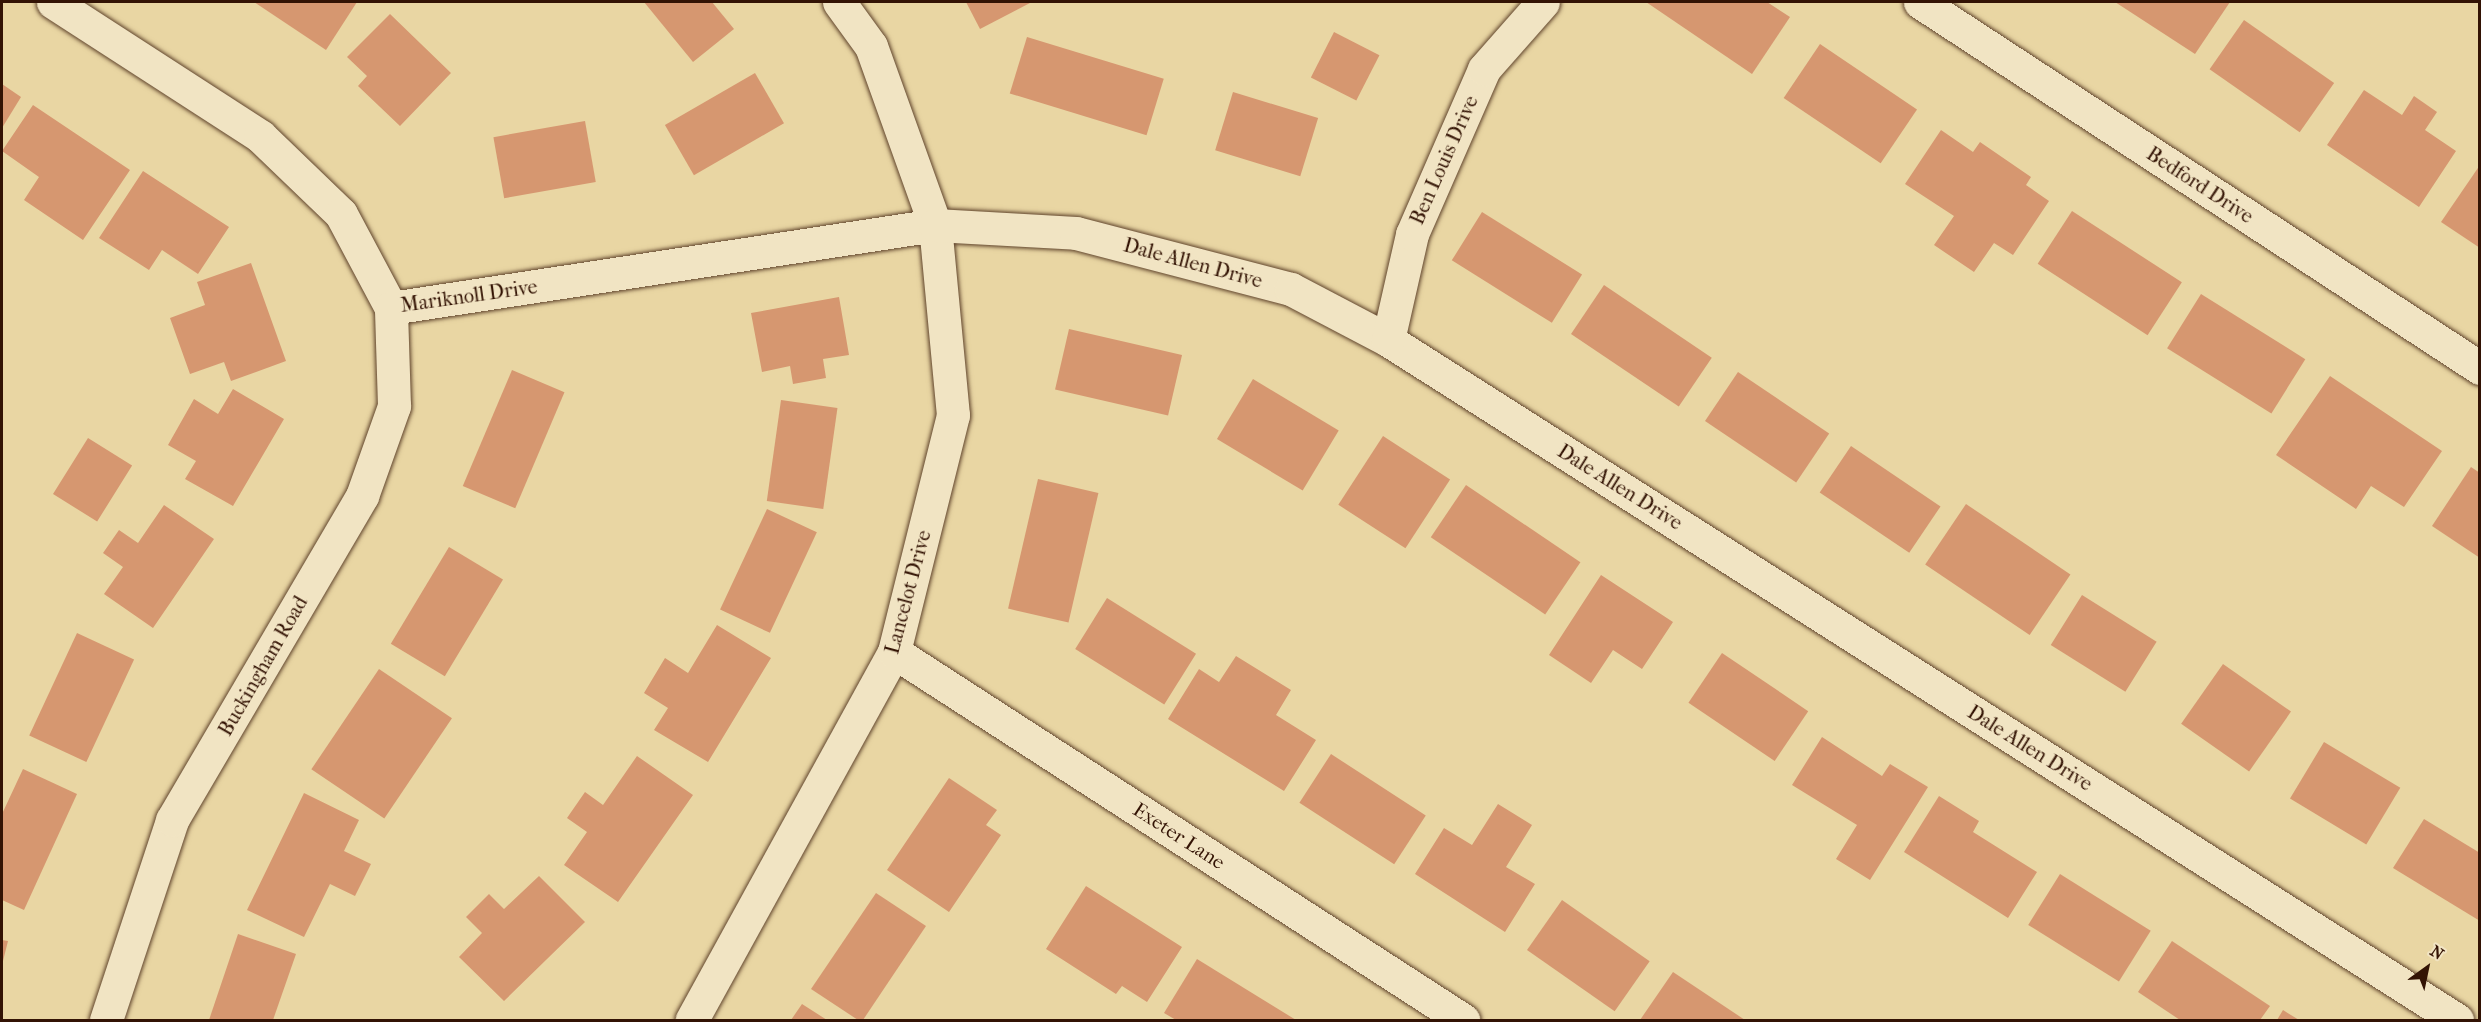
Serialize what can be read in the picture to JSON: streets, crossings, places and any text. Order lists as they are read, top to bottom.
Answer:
{
  "streets": {
    "street": [
      "Ben Louis Drive",
      "Bedford Drive",
      "Dale Allen Drive",
      "Mariknoll Drive",
      "Lancelot Drive",
      "Buckingham Road",
      "Exeter Lane"
    ]
  },
  "crossings": [
    ["Ben Louis Drive", "Dale Allen Drive"],
    ["Dale Allen Drive", "Mariknoll Drive"],
    ["Dale Allen Drive", "Lancelot Drive"],
    ["Mariknoll Drive", "Lancelot Drive"],
    ["Mariknoll Drive", "Buckingham Road"],
    ["Lancelot Drive", "Exeter Lane"]
  ],
  "north": "top right"
}
